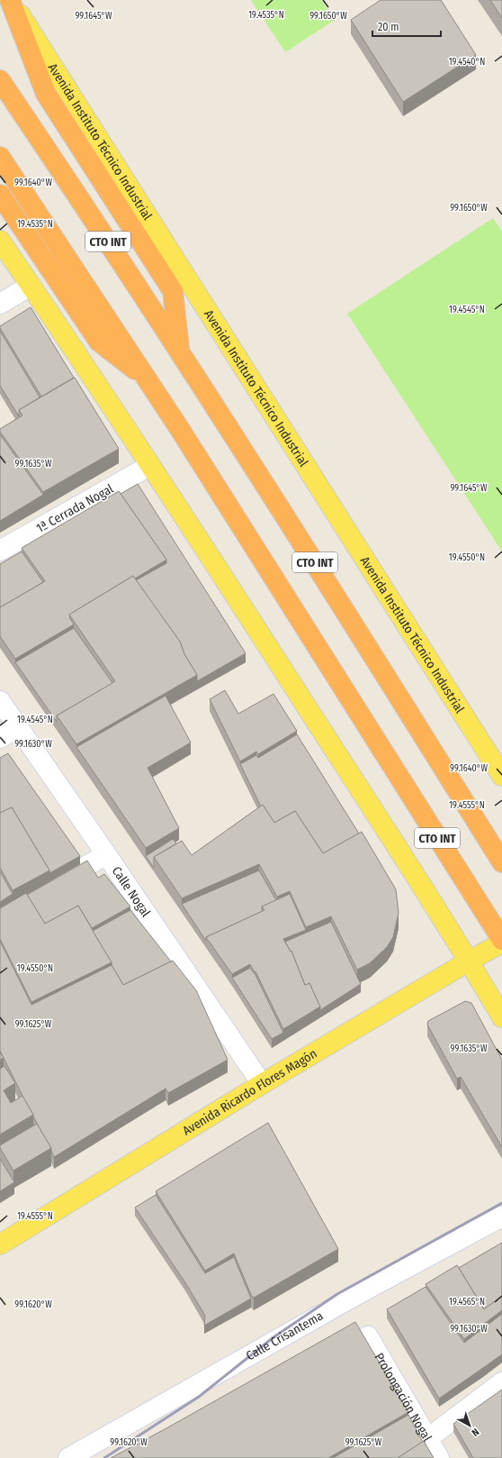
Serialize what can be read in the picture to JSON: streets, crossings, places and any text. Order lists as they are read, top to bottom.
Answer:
{
  "streets": {
    "highway": ["CTO INT"],
    "main road": ["Avenida Instituto Técnico Industrial", "Avenida Ricardo Flores Magón"],
    "street": [
      "1ª Cerrada Nogal",
      "Calle Nogal",
      "Calle Crisantema",
      "Prolongación Nogal"
    ]
  },
  "crossings": [
    ["CTO INT", "1ª Cerrada Nogal"],
    ["CTO INT", "Avenida Ricardo Flores Magón"],
    ["Calle Nogal", "Avenida Ricardo Flores Magón"]
  ],
  "scale_bar": "20 m",
  "north": "bottom right",
  "coordinates": [
    "19.4535°N",
    "99.1645°W",
    "99.1650°W",
    "19.4540°N",
    "99.1640°W",
    "19.4545°N",
    "99.1635°W",
    "19.4550°N",
    "99.1630°W",
    "19.4555°N",
    "99.1625°W",
    "19.4565°N",
    "99.1620°W"
  ]
}
